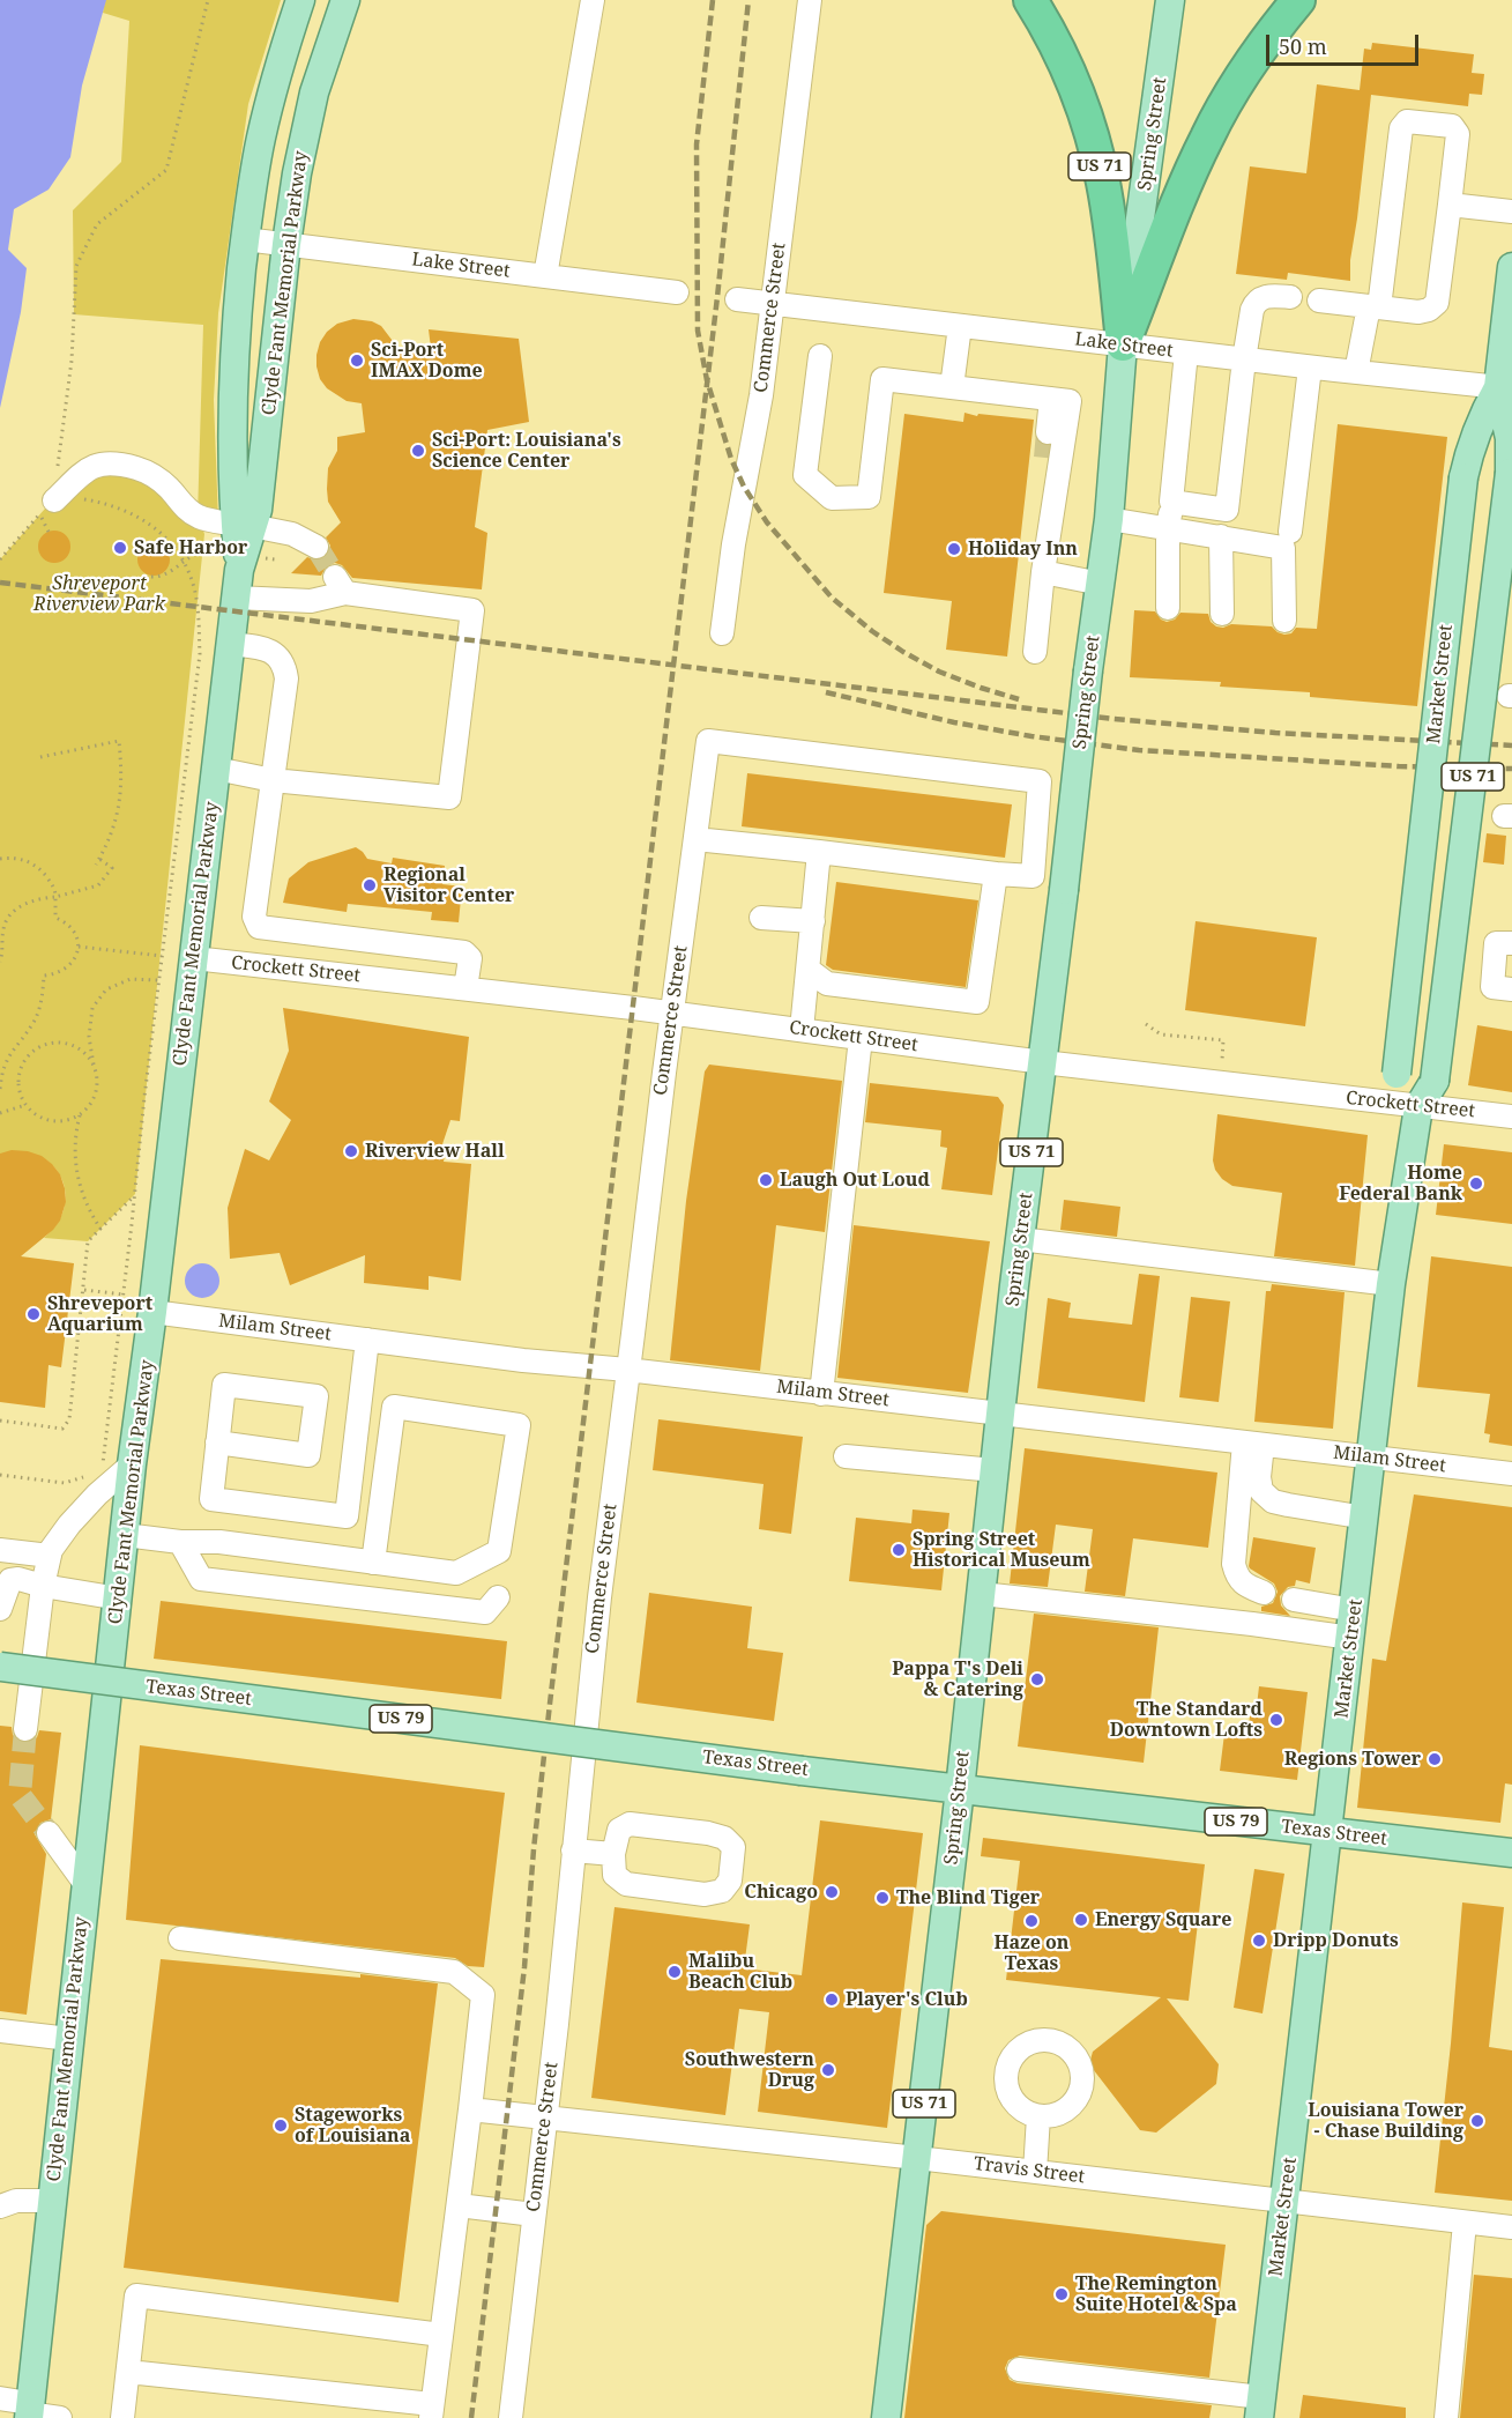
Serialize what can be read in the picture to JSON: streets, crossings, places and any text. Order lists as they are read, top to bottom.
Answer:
{
  "streets": {
    "highway": ["US 71"],
    "main road": [
      "Spring Street",
      "Clyde Fant Memorial Parkway",
      "Market Street",
      "Texas Street",
      "US 79"
    ],
    "street": [
      "Lake Street",
      "Commerce Street",
      "Crockett Street",
      "Milam Street",
      "Travis Street"
    ]
  },
  "crossings": [
    ["Spring Street", "US 71"],
    ["Spring Street", "Lake Street"],
    ["Spring Street", "Crockett Street"],
    ["Spring Street", "Milam Street"],
    ["Spring Street", "Texas Street"],
    ["Spring Street", "Travis Street"],
    ["US 71", "Lake Street"],
    ["Lake Street", "Clyde Fant Memorial Parkway"],
    ["Lake Street", "Commerce Street"],
    ["Lake Street", "Market Street"],
    ["Clyde Fant Memorial Parkway", "Crockett Street"],
    ["Clyde Fant Memorial Parkway", "Milam Street"],
    ["Commerce Street", "Crockett Street"],
    ["Commerce Street", "Milam Street"],
    ["Commerce Street", "Travis Street"],
    ["Market Street", "Crockett Street"],
    ["Market Street", "Milam Street"],
    ["Market Street", "Texas Street"],
    ["Market Street", "Travis Street"]
  ],
  "parks": ["Shreveport Riverview Park"],
  "places": [
    "Sci-Port IMAX Dome",
    "Sci-Port: Louisiana's Science Center",
    "Safe Harbor",
    "Holiday Inn",
    "Regional Visitor Center",
    "Riverview Hall",
    "Laugh Out Loud",
    "Home Federal Bank",
    "Shreveport Aquarium",
    "Spring Street Historical Museum",
    "Pappa T's Deli & Catering",
    "The Standard Downtown Lofts",
    "Regions Tower",
    "Chicago",
    "The Blind Tiger",
    "Energy Square",
    "Haze on Texas",
    "Dripp Donuts",
    "Malibu Beach Club",
    "Player's Club",
    "Southwestern Drug",
    "Louisiana Tower - Chase Building",
    "Stageworks of Louisiana",
    "The Remington Suite Hotel & Spa"
  ],
  "scale_bar": "50 m"
}
